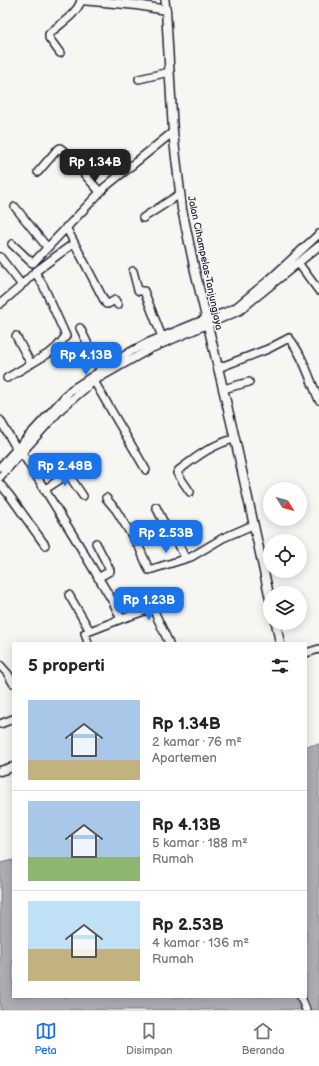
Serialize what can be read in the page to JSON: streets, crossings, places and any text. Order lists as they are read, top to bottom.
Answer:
{
  "streets": {
    "main road": ["Jalan Cihampelas-Tanjungjaya"]
  },
  "north": "bottom right",
  "page": {
    "price": [
      "Rp 1.34B",
      "Rp 4.13B",
      "Rp 2.48B",
      "Rp 2.53B",
      "Rp 1.23B"
    ],
    "heading": "5 properti",
    "list": [
      {
        "name": "Rp 1.34B",
        "note": "2 kamar · 76 m² · Apartemen"
      },
      {
        "name": "Rp 4.13B",
        "note": "5 kamar · 188 m² · Rumah"
      },
      {
        "name": "Rp 2.53B",
        "note": "4 kamar · 136 m² · Rumah"
      }
    ],
    "tabs": ["Peta", "Disimpan", "Beranda"]
  }
}
